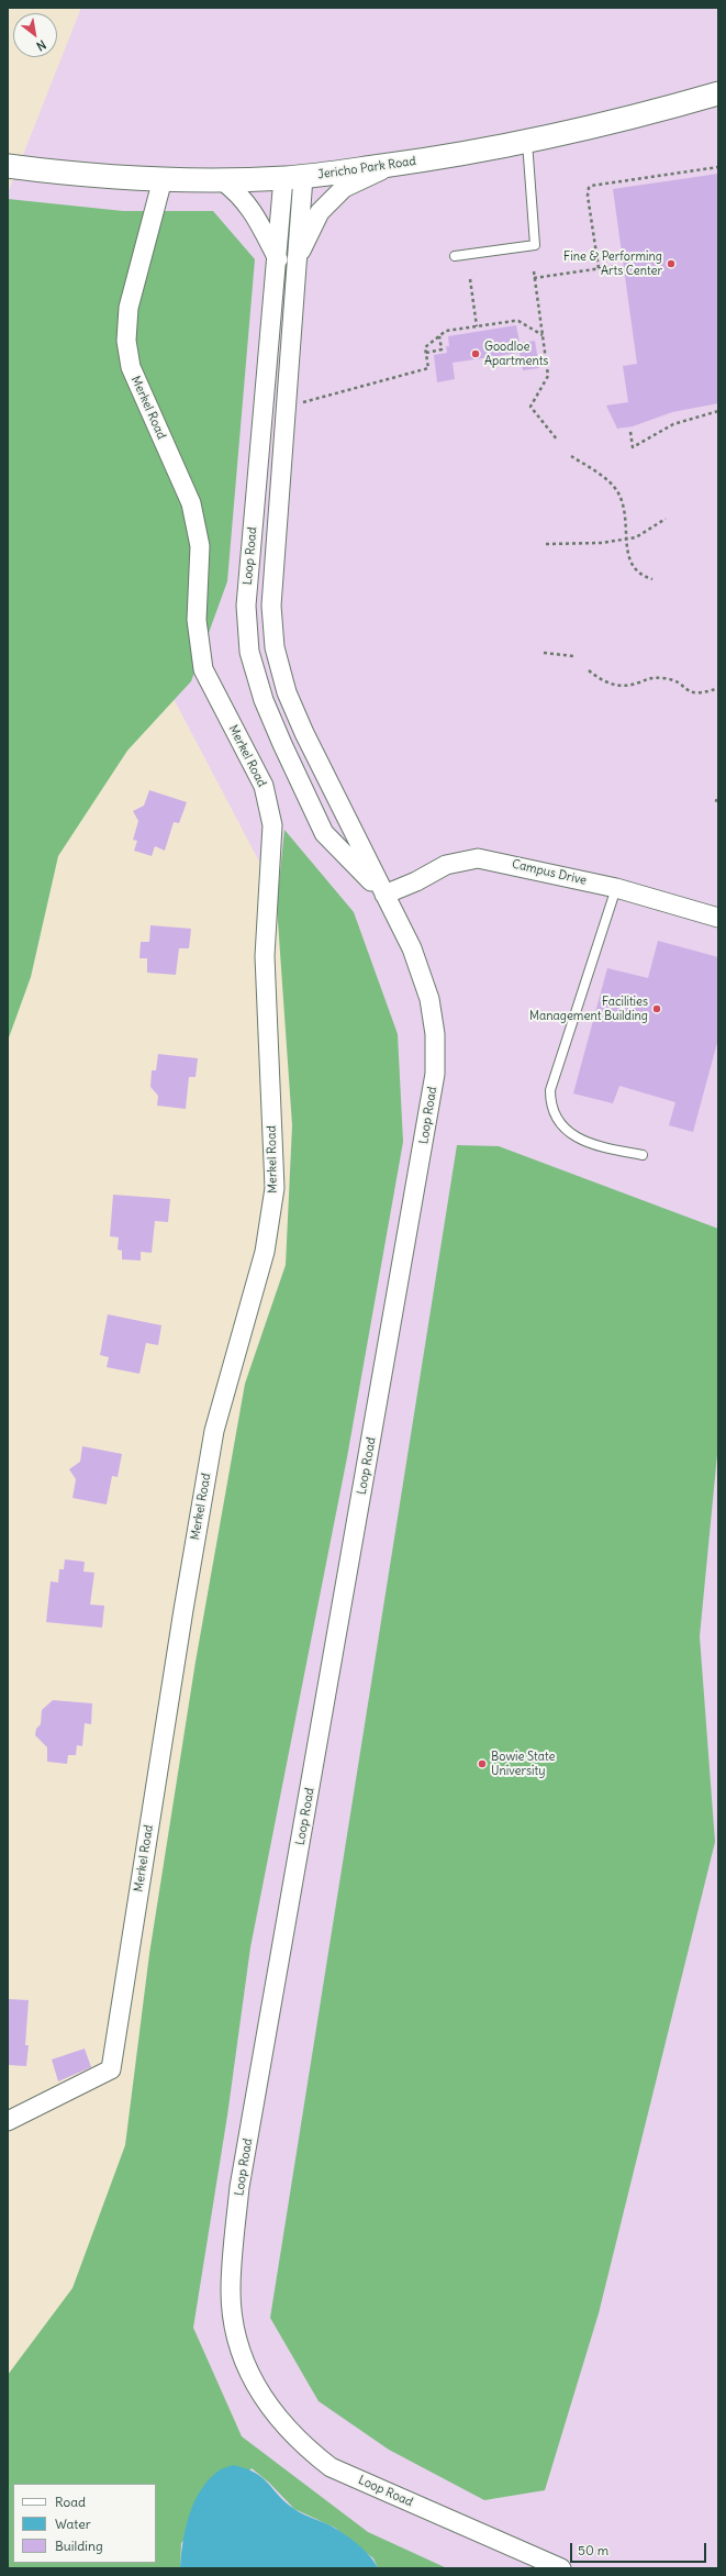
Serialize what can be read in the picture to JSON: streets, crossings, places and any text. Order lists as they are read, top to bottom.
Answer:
{
  "streets": {
    "street": [
      "Jericho Park Road",
      "Merkel Road",
      "Loop Road",
      "Campus Drive"
    ]
  },
  "crossings": [
    ["Jericho Park Road", "Merkel Road"],
    ["Jericho Park Road", "Loop Road"],
    ["Loop Road", "Campus Drive"]
  ],
  "places": [
    "Fine & Performing Arts Center",
    "Goodloe Apartments",
    "Facilities Management Building",
    "Bowie State University"
  ],
  "legend": ["Road", "Water", "Building"],
  "scale_bar": "50 m",
  "north": "bottom right"
}
